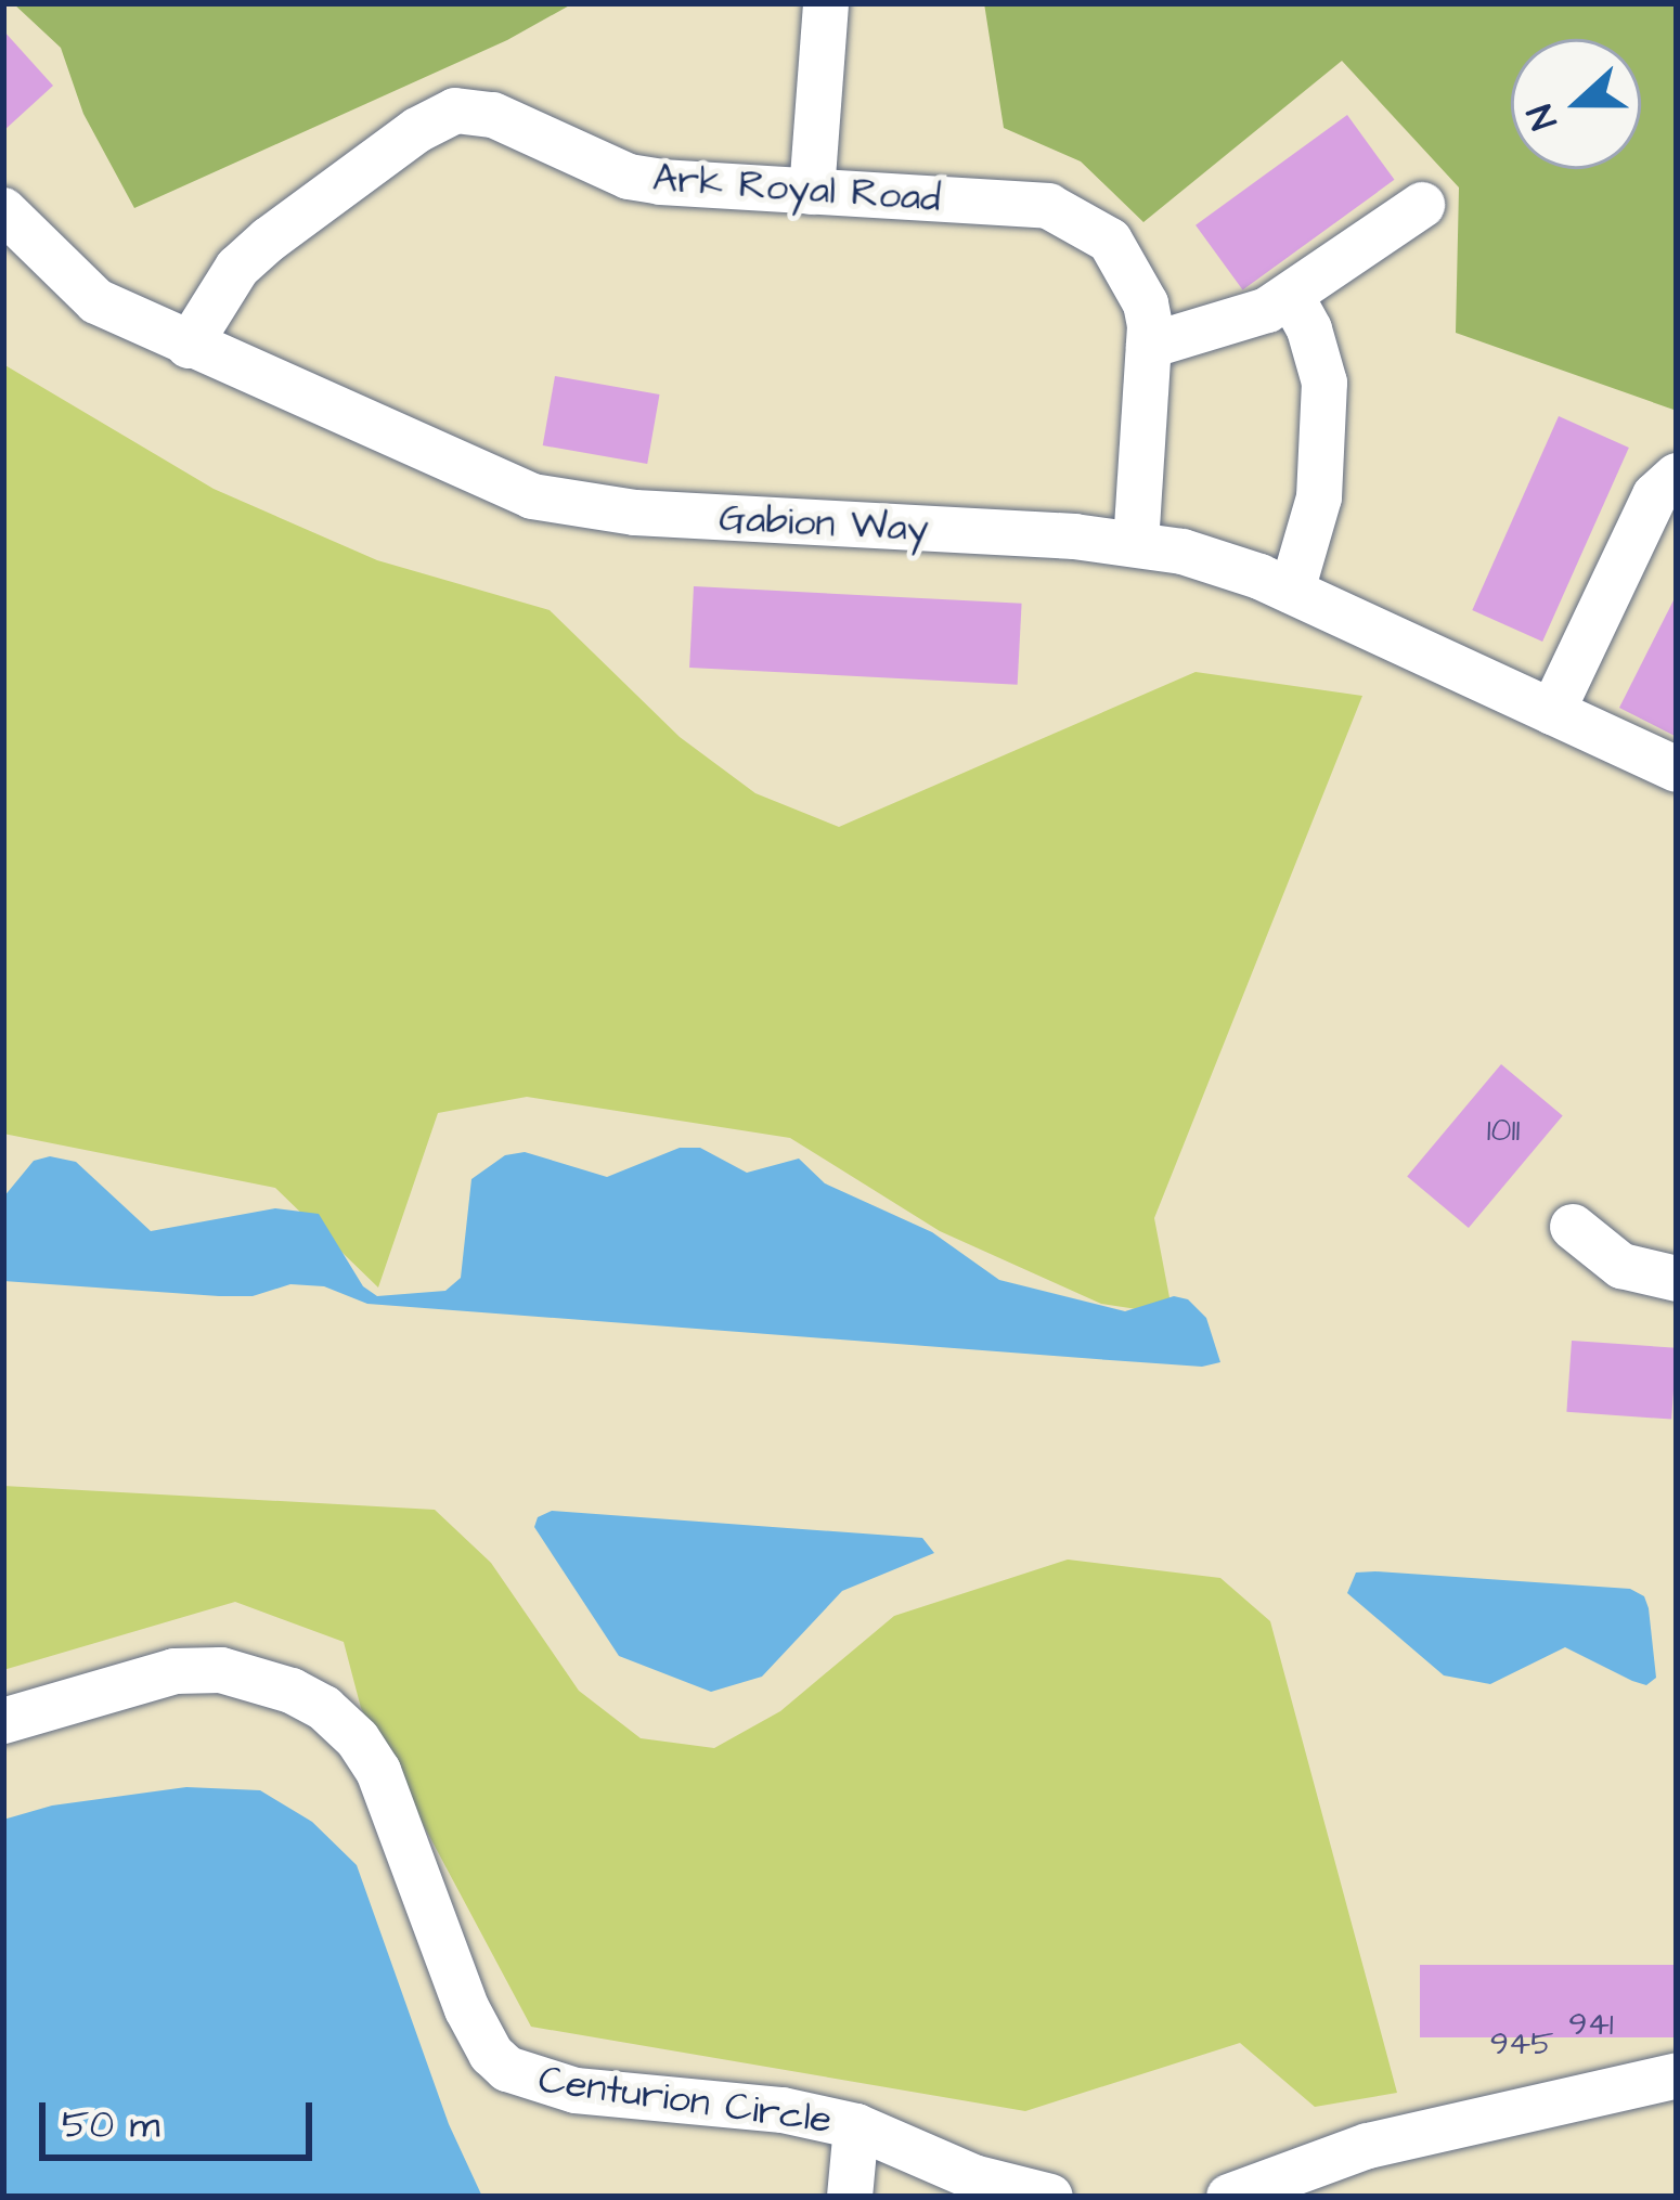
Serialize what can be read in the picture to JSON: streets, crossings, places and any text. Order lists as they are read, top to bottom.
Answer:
{
  "streets": {
    "street": ["Ark Royal Road", "Gabion Way", "Centurion Circle"]
  },
  "crossings": [
    ["Ark Royal Road", "Gabion Way"]
  ],
  "house_numbers": ["1011", "941", "945"],
  "scale_bar": "50 m",
  "north": "left"
}
